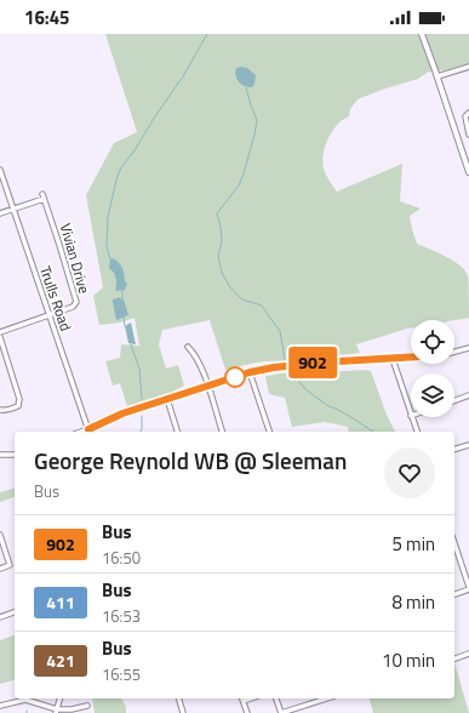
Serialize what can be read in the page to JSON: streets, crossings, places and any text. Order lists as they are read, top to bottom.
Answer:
{
  "streets": {
    "street": ["Vivian Drive", "Trulls Road"]
  },
  "crossings": [
    ["Vivian Drive", "Trulls Road"]
  ],
  "lines": ["bus line 902"],
  "page": {
    "status": "16:45",
    "on_map": "902",
    "heading": ["George Reynold WB @ Sleeman", "Bus"],
    "list": [
      {
        "mark": "902",
        "name": "Bus",
        "note": "16:50",
        "value": "5 min"
      },
      {
        "mark": "411",
        "name": "Bus",
        "note": "16:53",
        "value": "8 min"
      },
      {
        "mark": "421",
        "name": "Bus",
        "note": "16:55",
        "value": "10 min"
      }
    ]
  }
}
